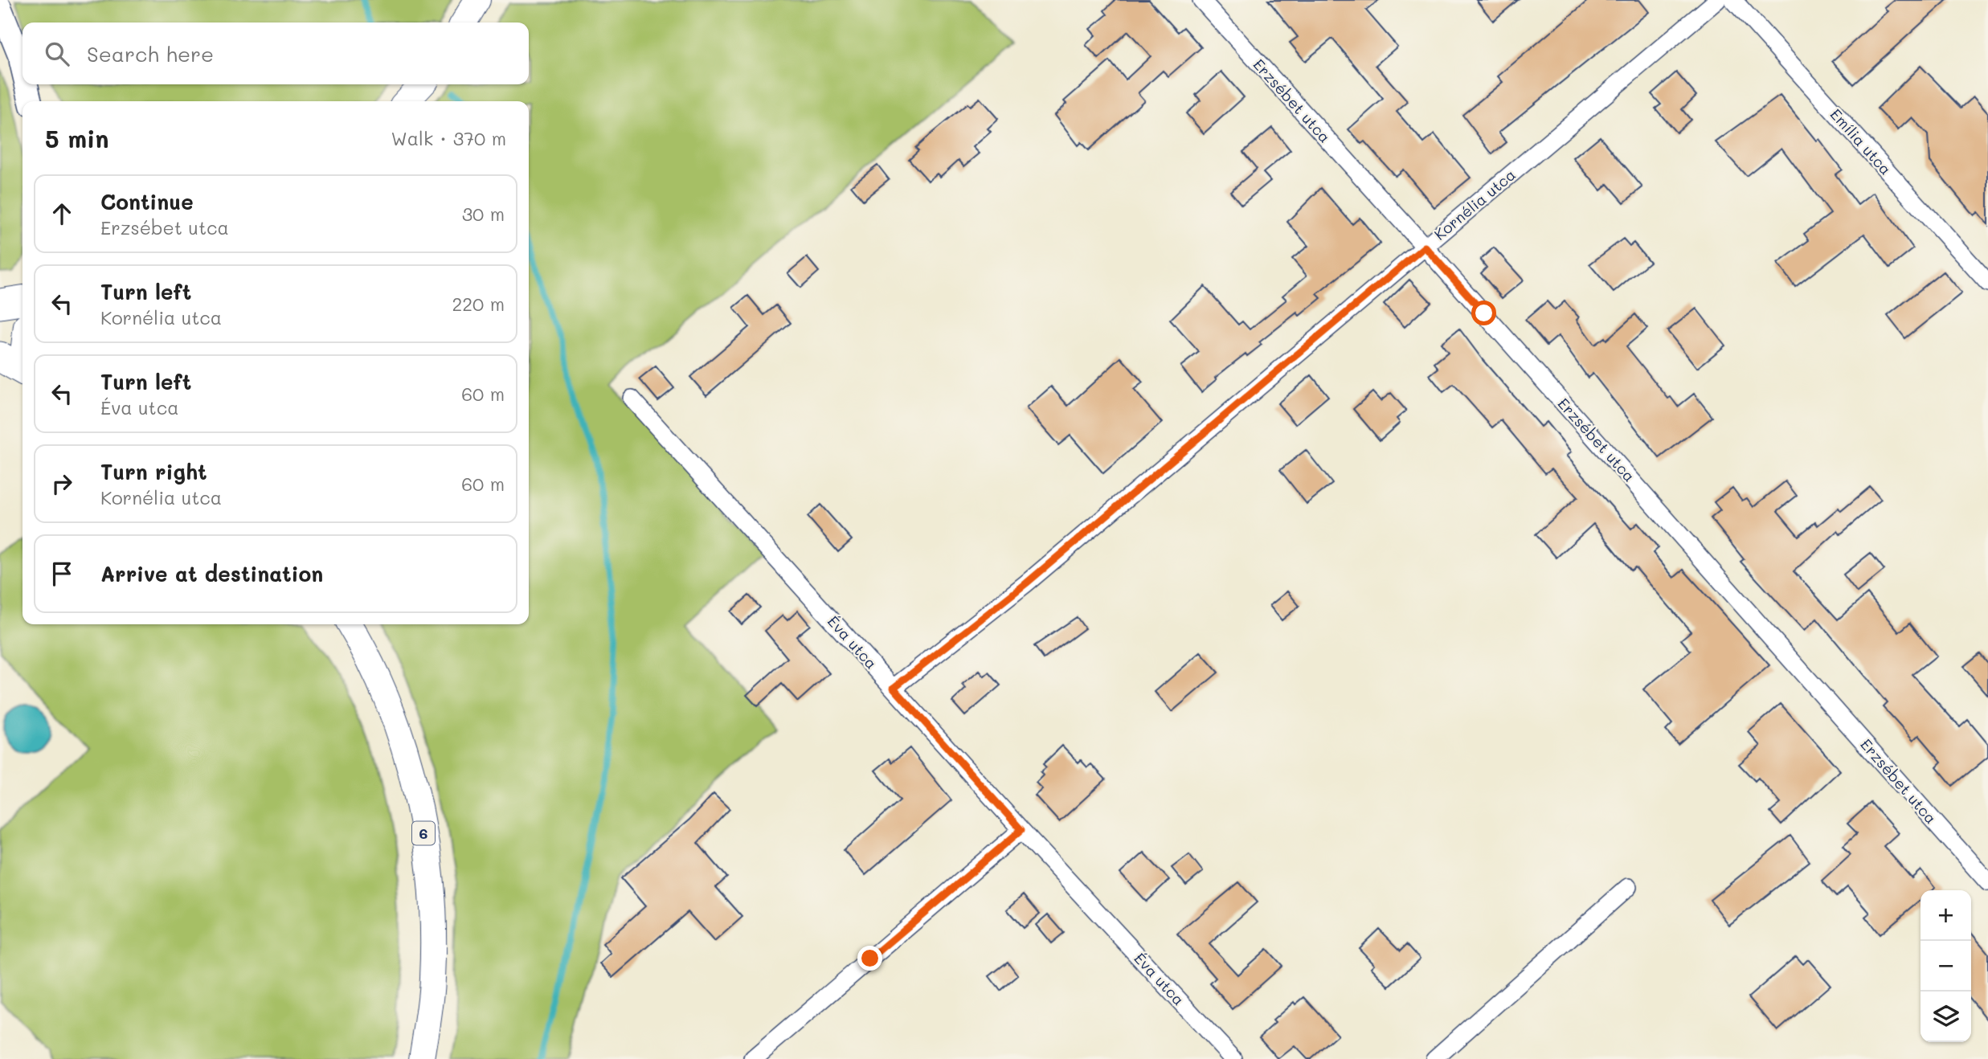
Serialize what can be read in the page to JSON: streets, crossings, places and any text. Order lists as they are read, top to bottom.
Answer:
{
  "streets": {
    "main road": ["6"],
    "street": [
      "Erzsébet utca",
      "Emília utca",
      "Kornélia utca",
      "Éva utca"
    ]
  },
  "crossings": [
    ["Erzsébet utca", "Kornélia utca"],
    ["Kornélia utca", "Éva utca"]
  ],
  "page": {
    "search": "Search here",
    "heading": ["5 min", "Walk · 370 m"],
    "list": [
      ["Continue", "Erzsébet utca", "30 m"],
      ["Turn left", "Kornélia utca", "220 m"],
      ["Turn left", "Éva utca", "60 m"],
      ["Turn right", "Kornélia utca", "60 m"],
      "Arrive at destination"
    ],
    "map_buttons": ["+", "−"]
  }
}
